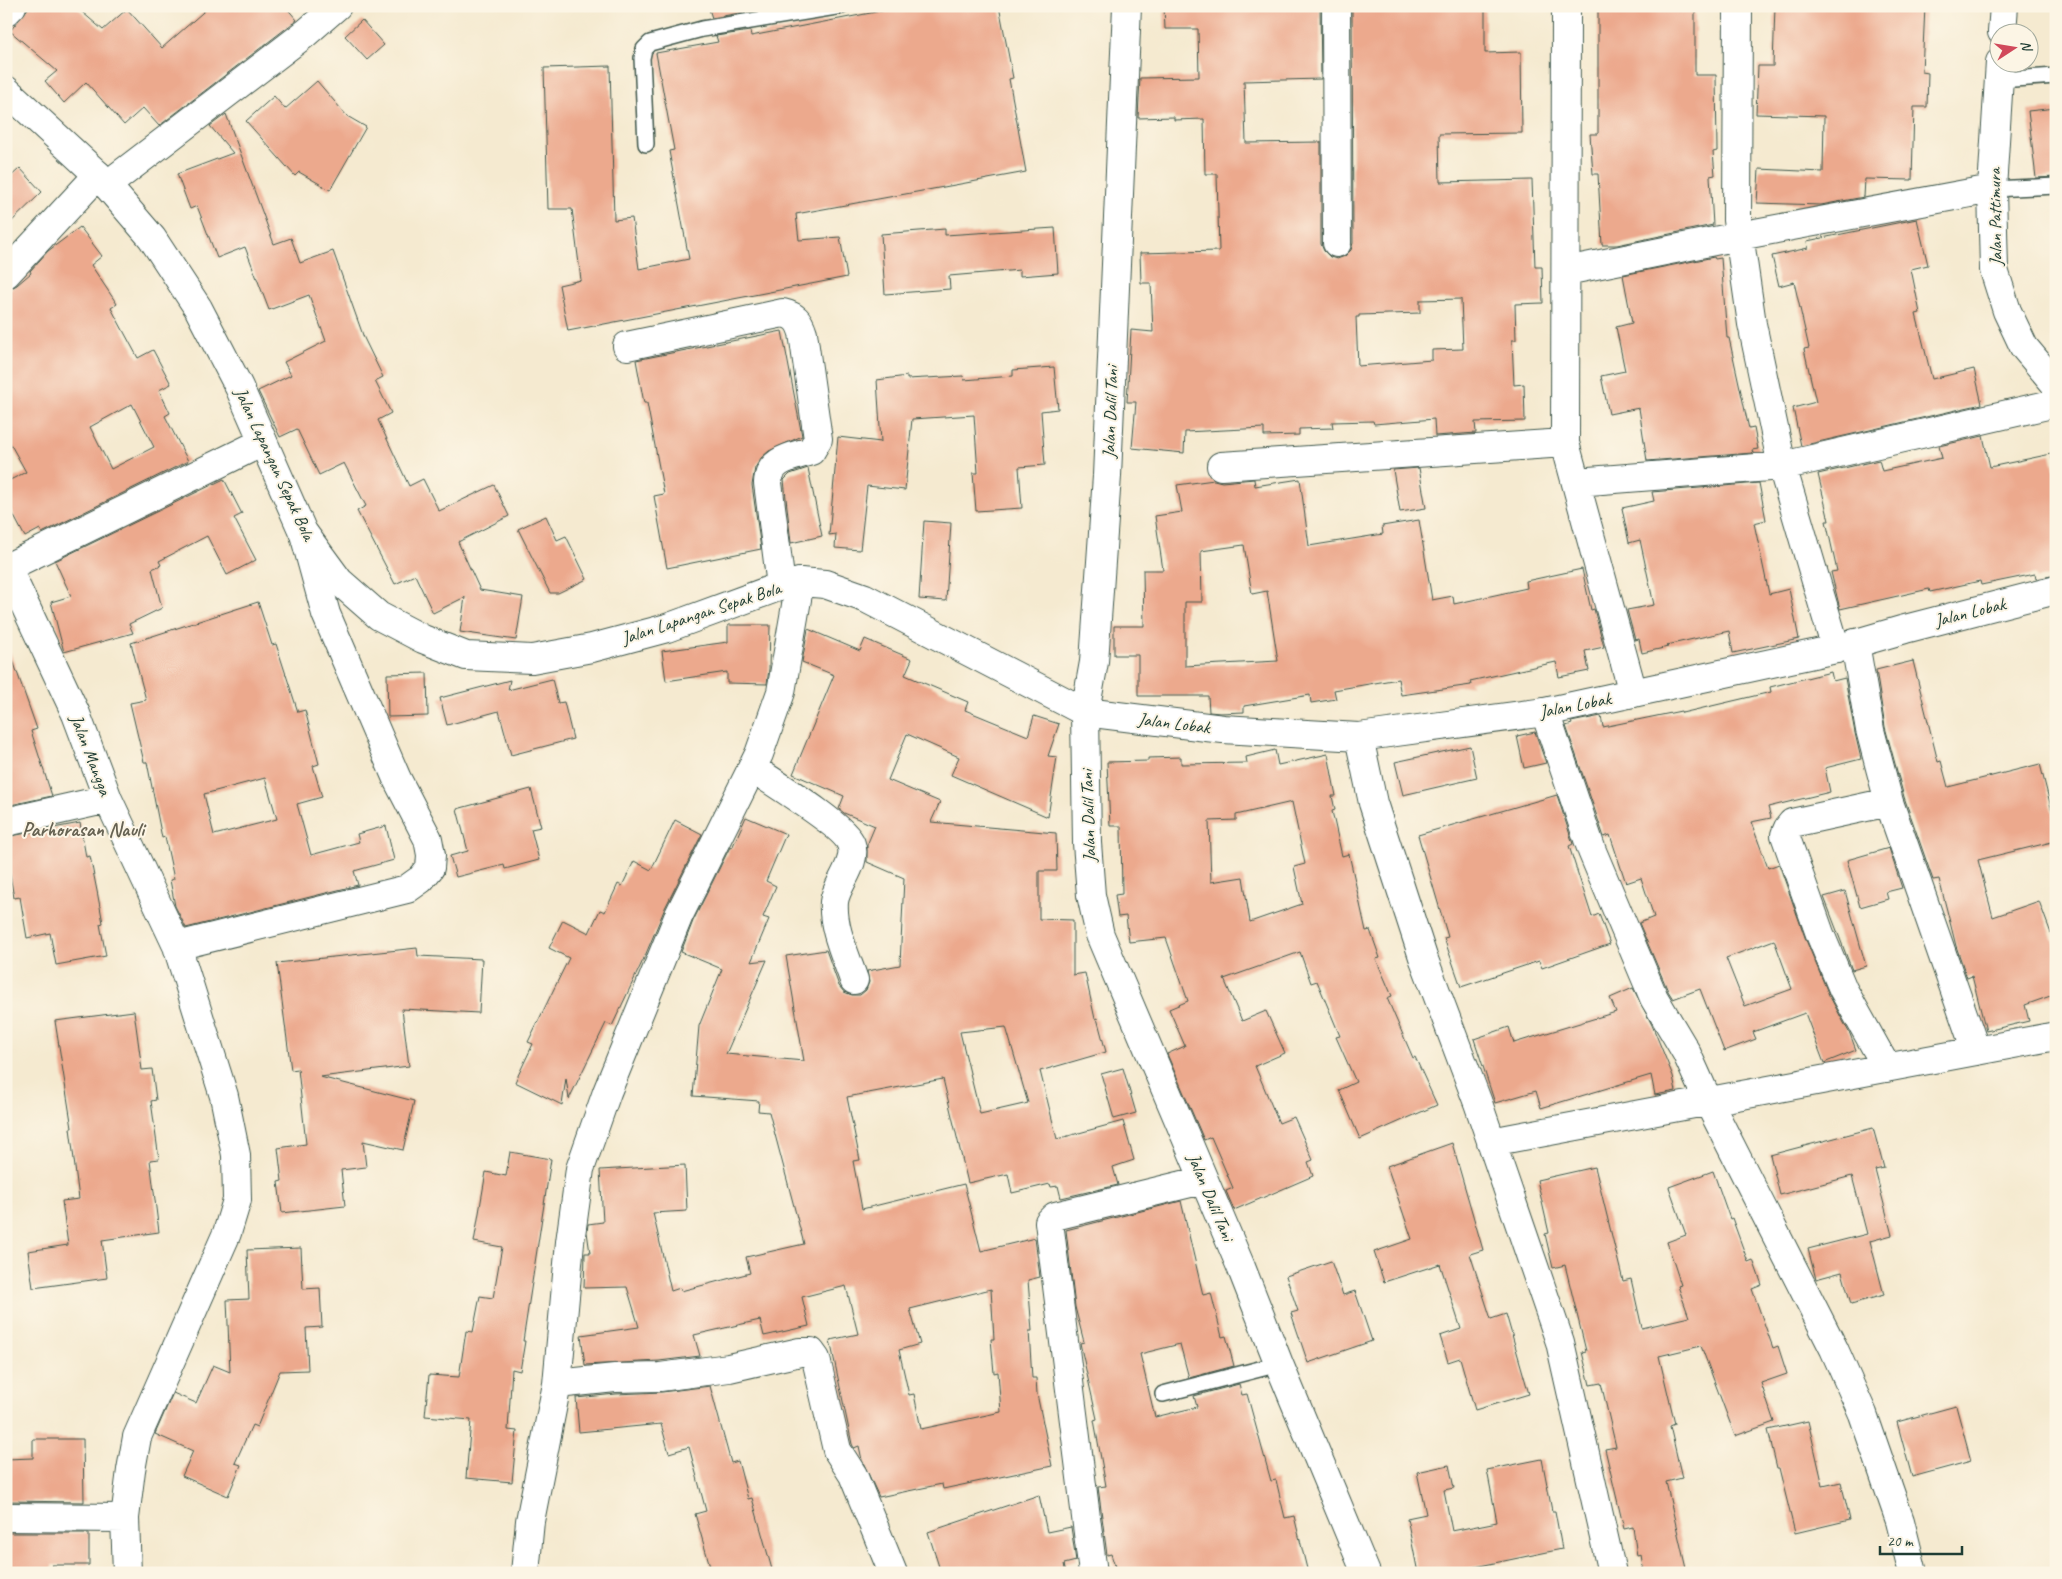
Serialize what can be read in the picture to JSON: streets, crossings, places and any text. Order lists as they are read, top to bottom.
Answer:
{
  "streets": {
    "street": [
      "Jalan Pattimura",
      "Jalan Dalil Tani",
      "Jalan Lapangan Sepak Bola",
      "Jalan Lobak",
      "Jalan Mangga"
    ]
  },
  "crossings": [
    ["Jalan Dalil Tani", "Jalan Lapangan Sepak Bola"],
    ["Jalan Dalil Tani", "Jalan Lobak"],
    ["Jalan Lapangan Sepak Bola", "Jalan Lobak"]
  ],
  "districts": ["Parhorasan Nauli"],
  "scale_bar": "20 m",
  "north": "right"
}
